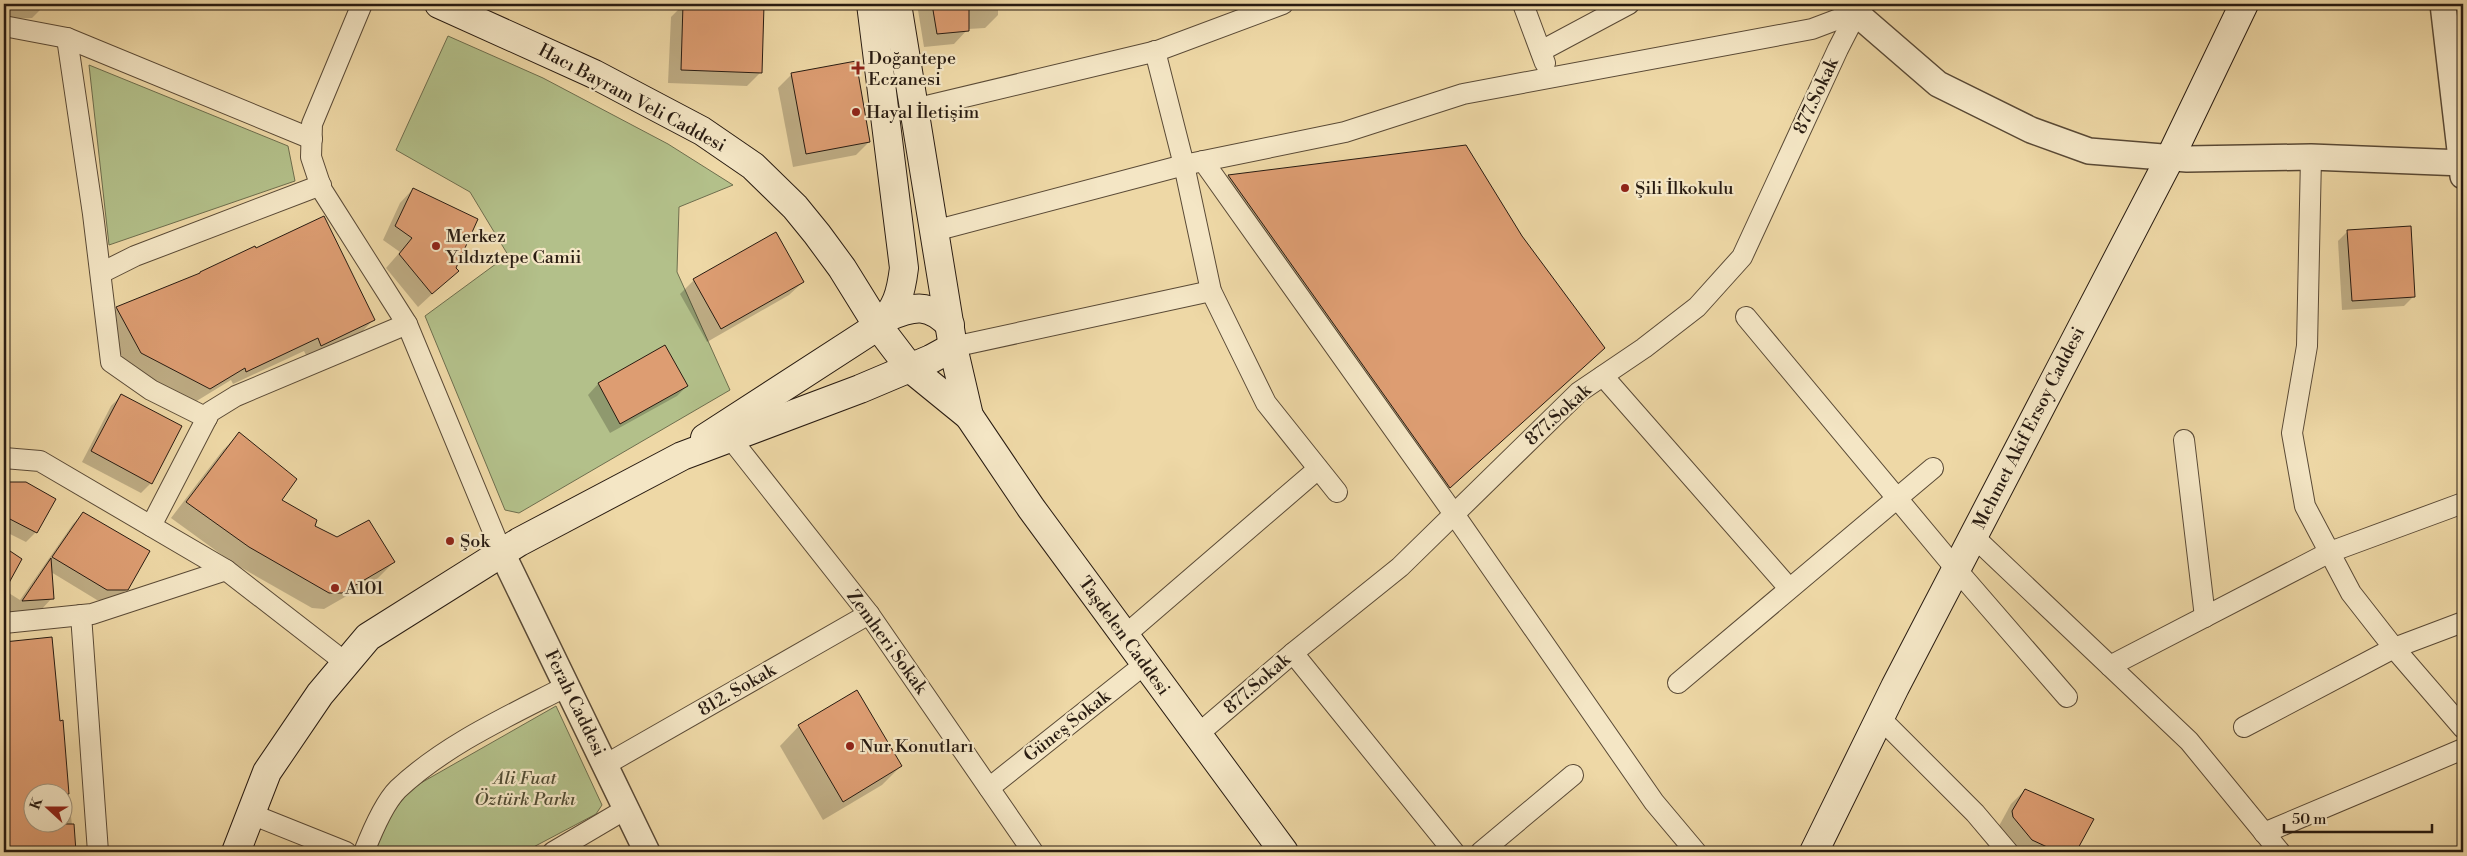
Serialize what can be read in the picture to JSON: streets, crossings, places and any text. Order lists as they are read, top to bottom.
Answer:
{
  "streets": {
    "main road": ["Hacı Bayram Veli Caddesi", "Mehmet Akif Ersoy Caddesi", "Taşdelen Caddesi"],
    "street": [
      "877.Sokak",
      "Zemheri Sokak",
      "812. Sokak",
      "Ferah Caddesi",
      "Güneş Sokak"
    ]
  },
  "crossings": [
    ["877.Sokak", "Taşdelen Caddesi"],
    ["Hacı Bayram Veli Caddesi", "Taşdelen Caddesi"],
    ["Taşdelen Caddesi", "Güneş Sokak"],
    ["Zemheri Sokak", "812. Sokak"],
    ["Zemheri Sokak", "Güneş Sokak"],
    ["812. Sokak", "Ferah Caddesi"]
  ],
  "parks": ["Ali Fuat Öztürk Parkı"],
  "places": {
    "health": ["Doğantepe Eczanesi"],
    "other": [
      "Hayal İletişim",
      "Şili İlkokulu",
      "Merkez Yıldıztepe Camii",
      "Şok",
      "A101",
      "Nur Konutları"
    ]
  },
  "scale_bar": "50 m",
  "north": "left"
}
